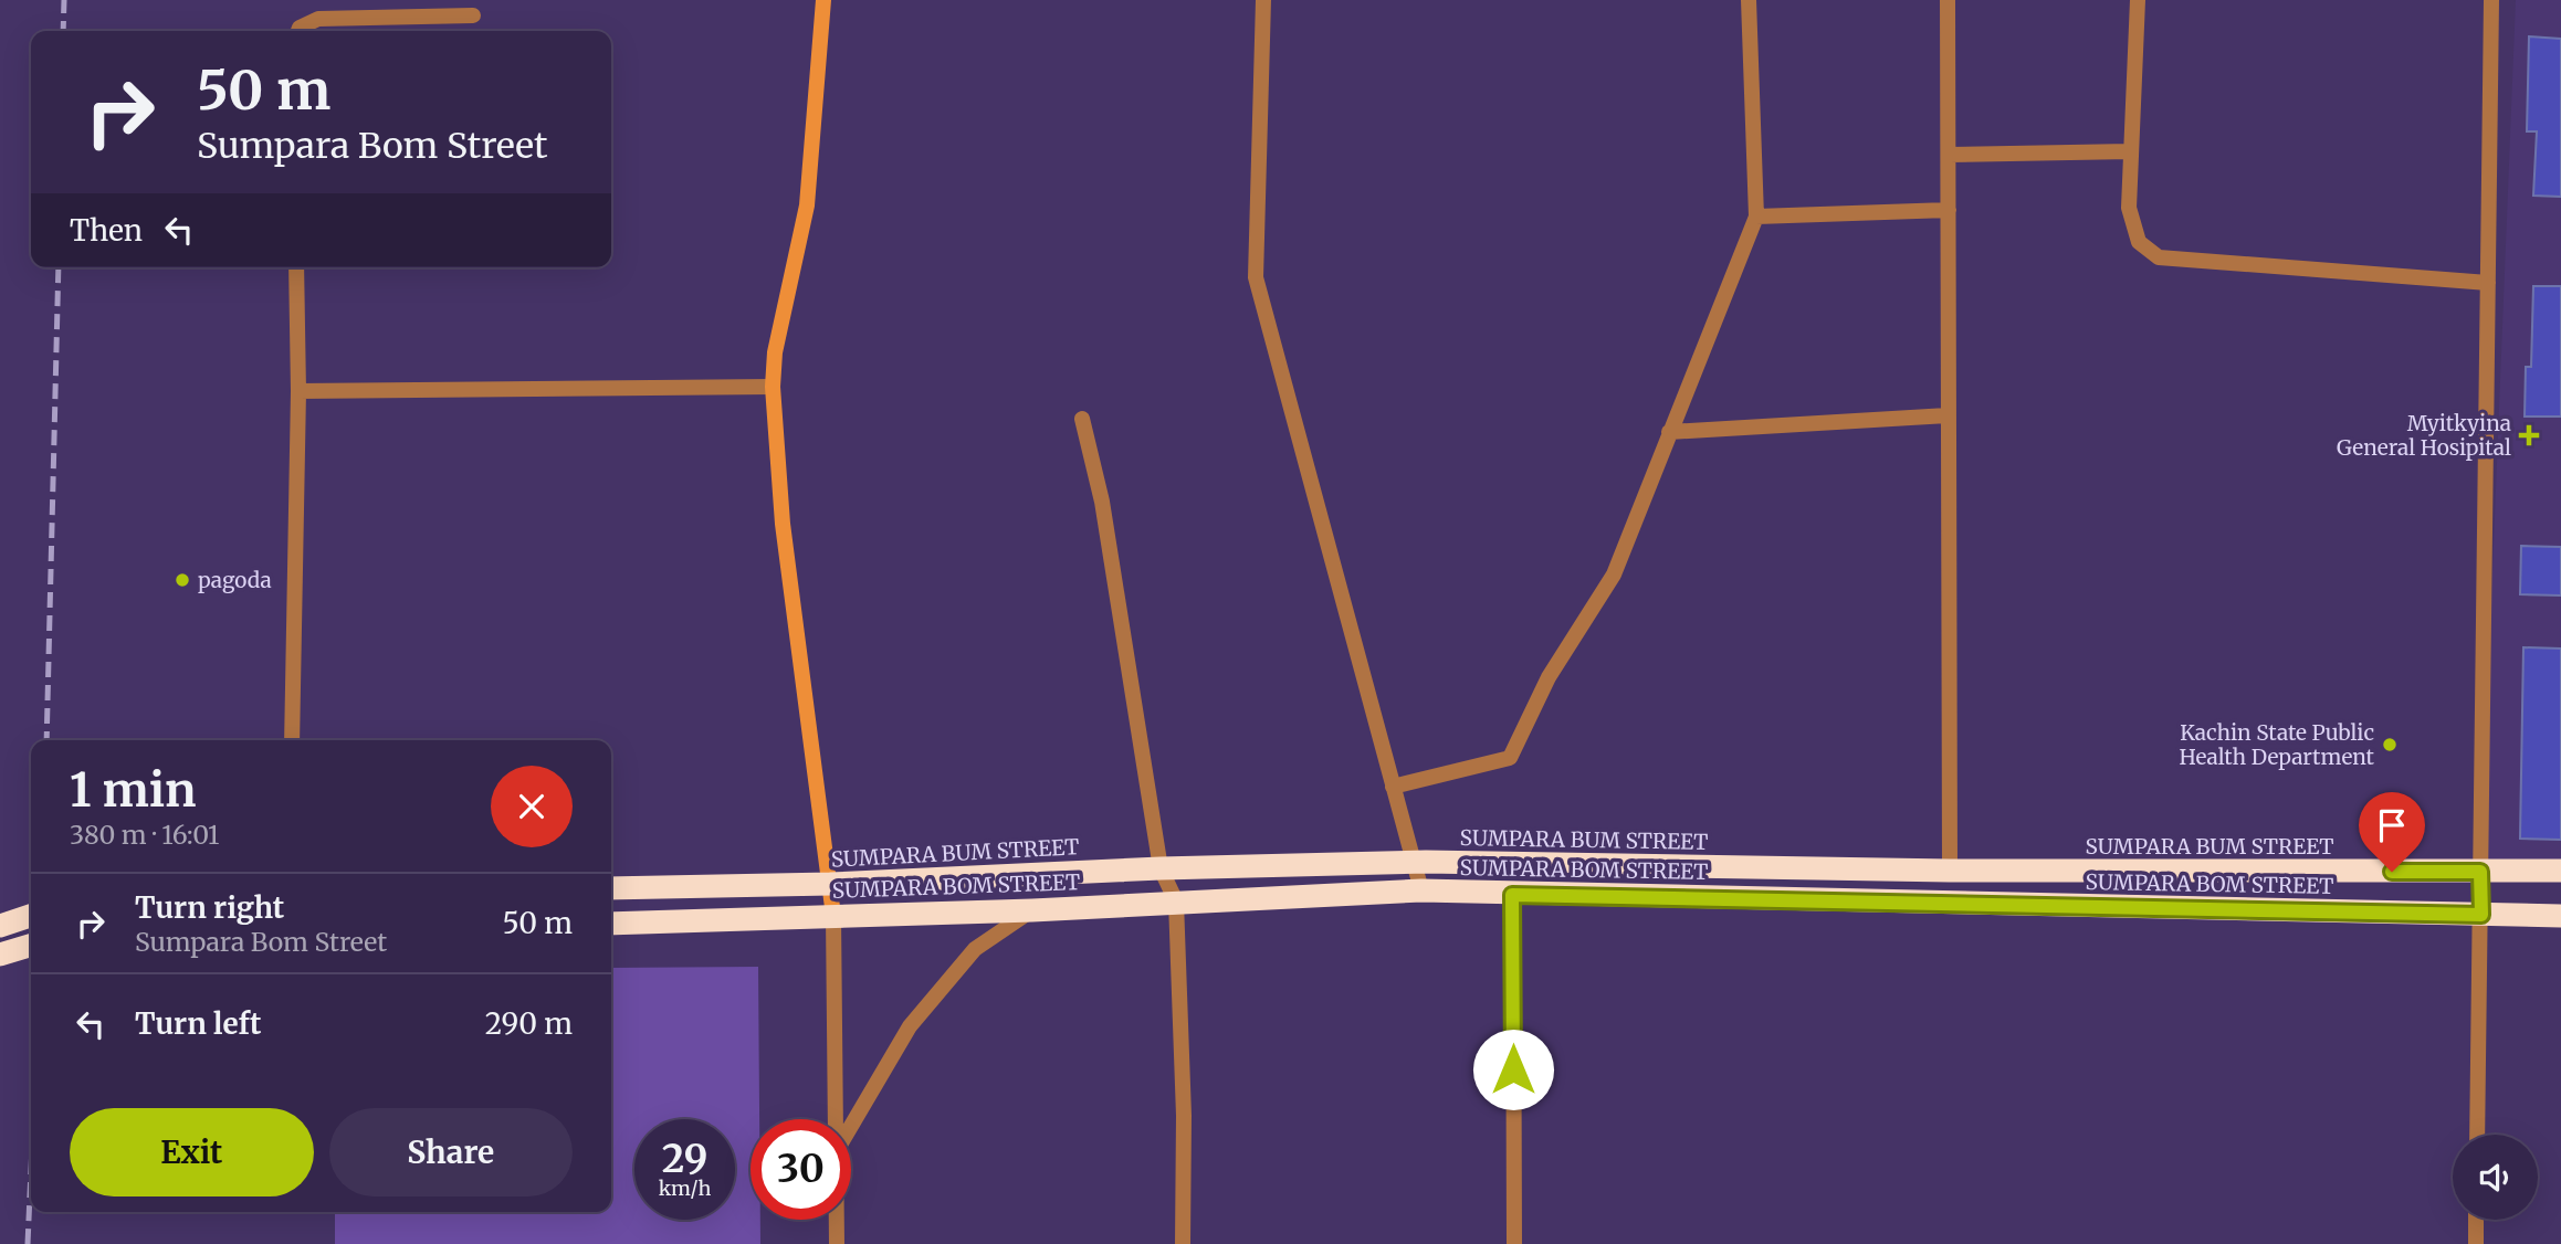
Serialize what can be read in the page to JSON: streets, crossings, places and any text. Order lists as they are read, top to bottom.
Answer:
{
  "streets": {
    "highway": ["SUMPARA BUM STREET", "SUMPARA BOM STREET"]
  },
  "places": {
    "health": ["Myitkyina General Hosipital"],
    "other": ["pagoda", "Kachin State Public Health Department"]
  },
  "page": {
    "turn": ["50 m", "Sumpara Bom Street"],
    "then": "Then",
    "heading": ["1 min", "380 m · 16:01"],
    "list": [
      {
        "name": "Turn right",
        "note": "Sumpara Bom Street",
        "value": "50 m"
      },
      {
        "name": "Turn left",
        "value": "290 m"
      }
    ],
    "buttons": ["Exit", "Share"],
    "speed": "29 km/h",
    "limit": "30"
  }
}
